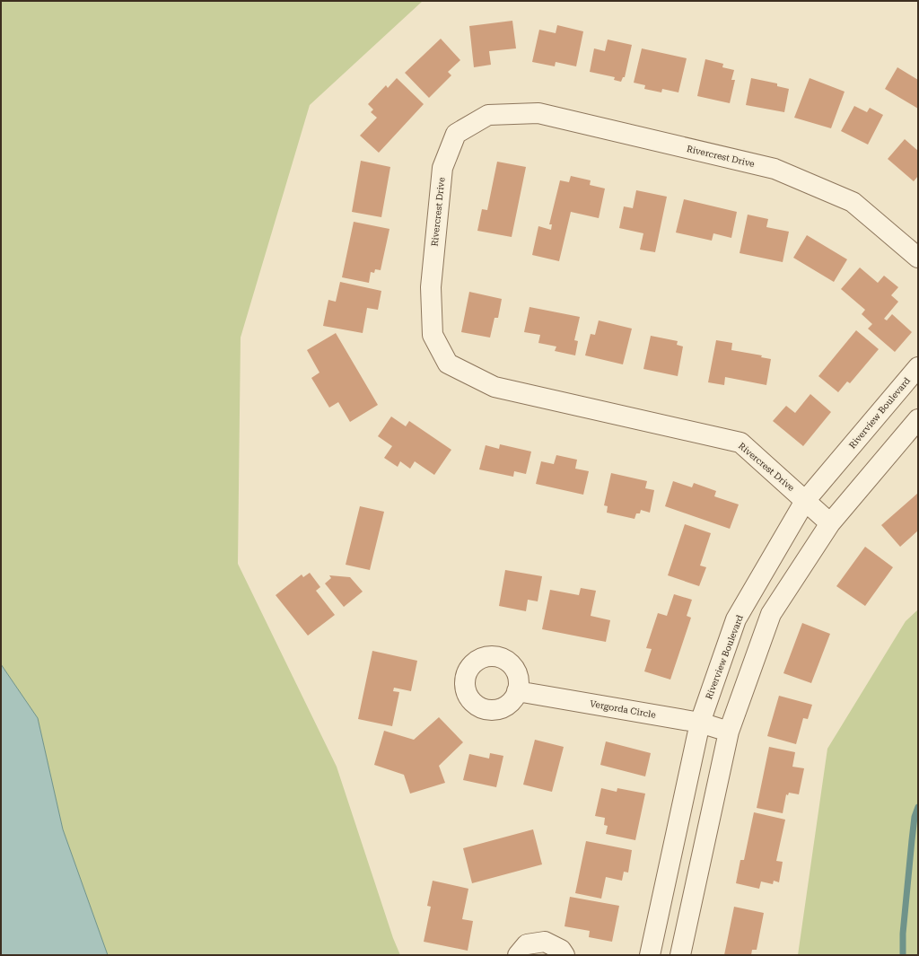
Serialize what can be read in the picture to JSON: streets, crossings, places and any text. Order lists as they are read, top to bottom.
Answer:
{
  "streets": {
    "street": ["Rivercrest Drive", "Riverview Boulevard", "Vergorda Circle"]
  },
  "crossings": [
    ["Rivercrest Drive", "Riverview Boulevard"],
    ["Riverview Boulevard", "Vergorda Circle"]
  ]
}
